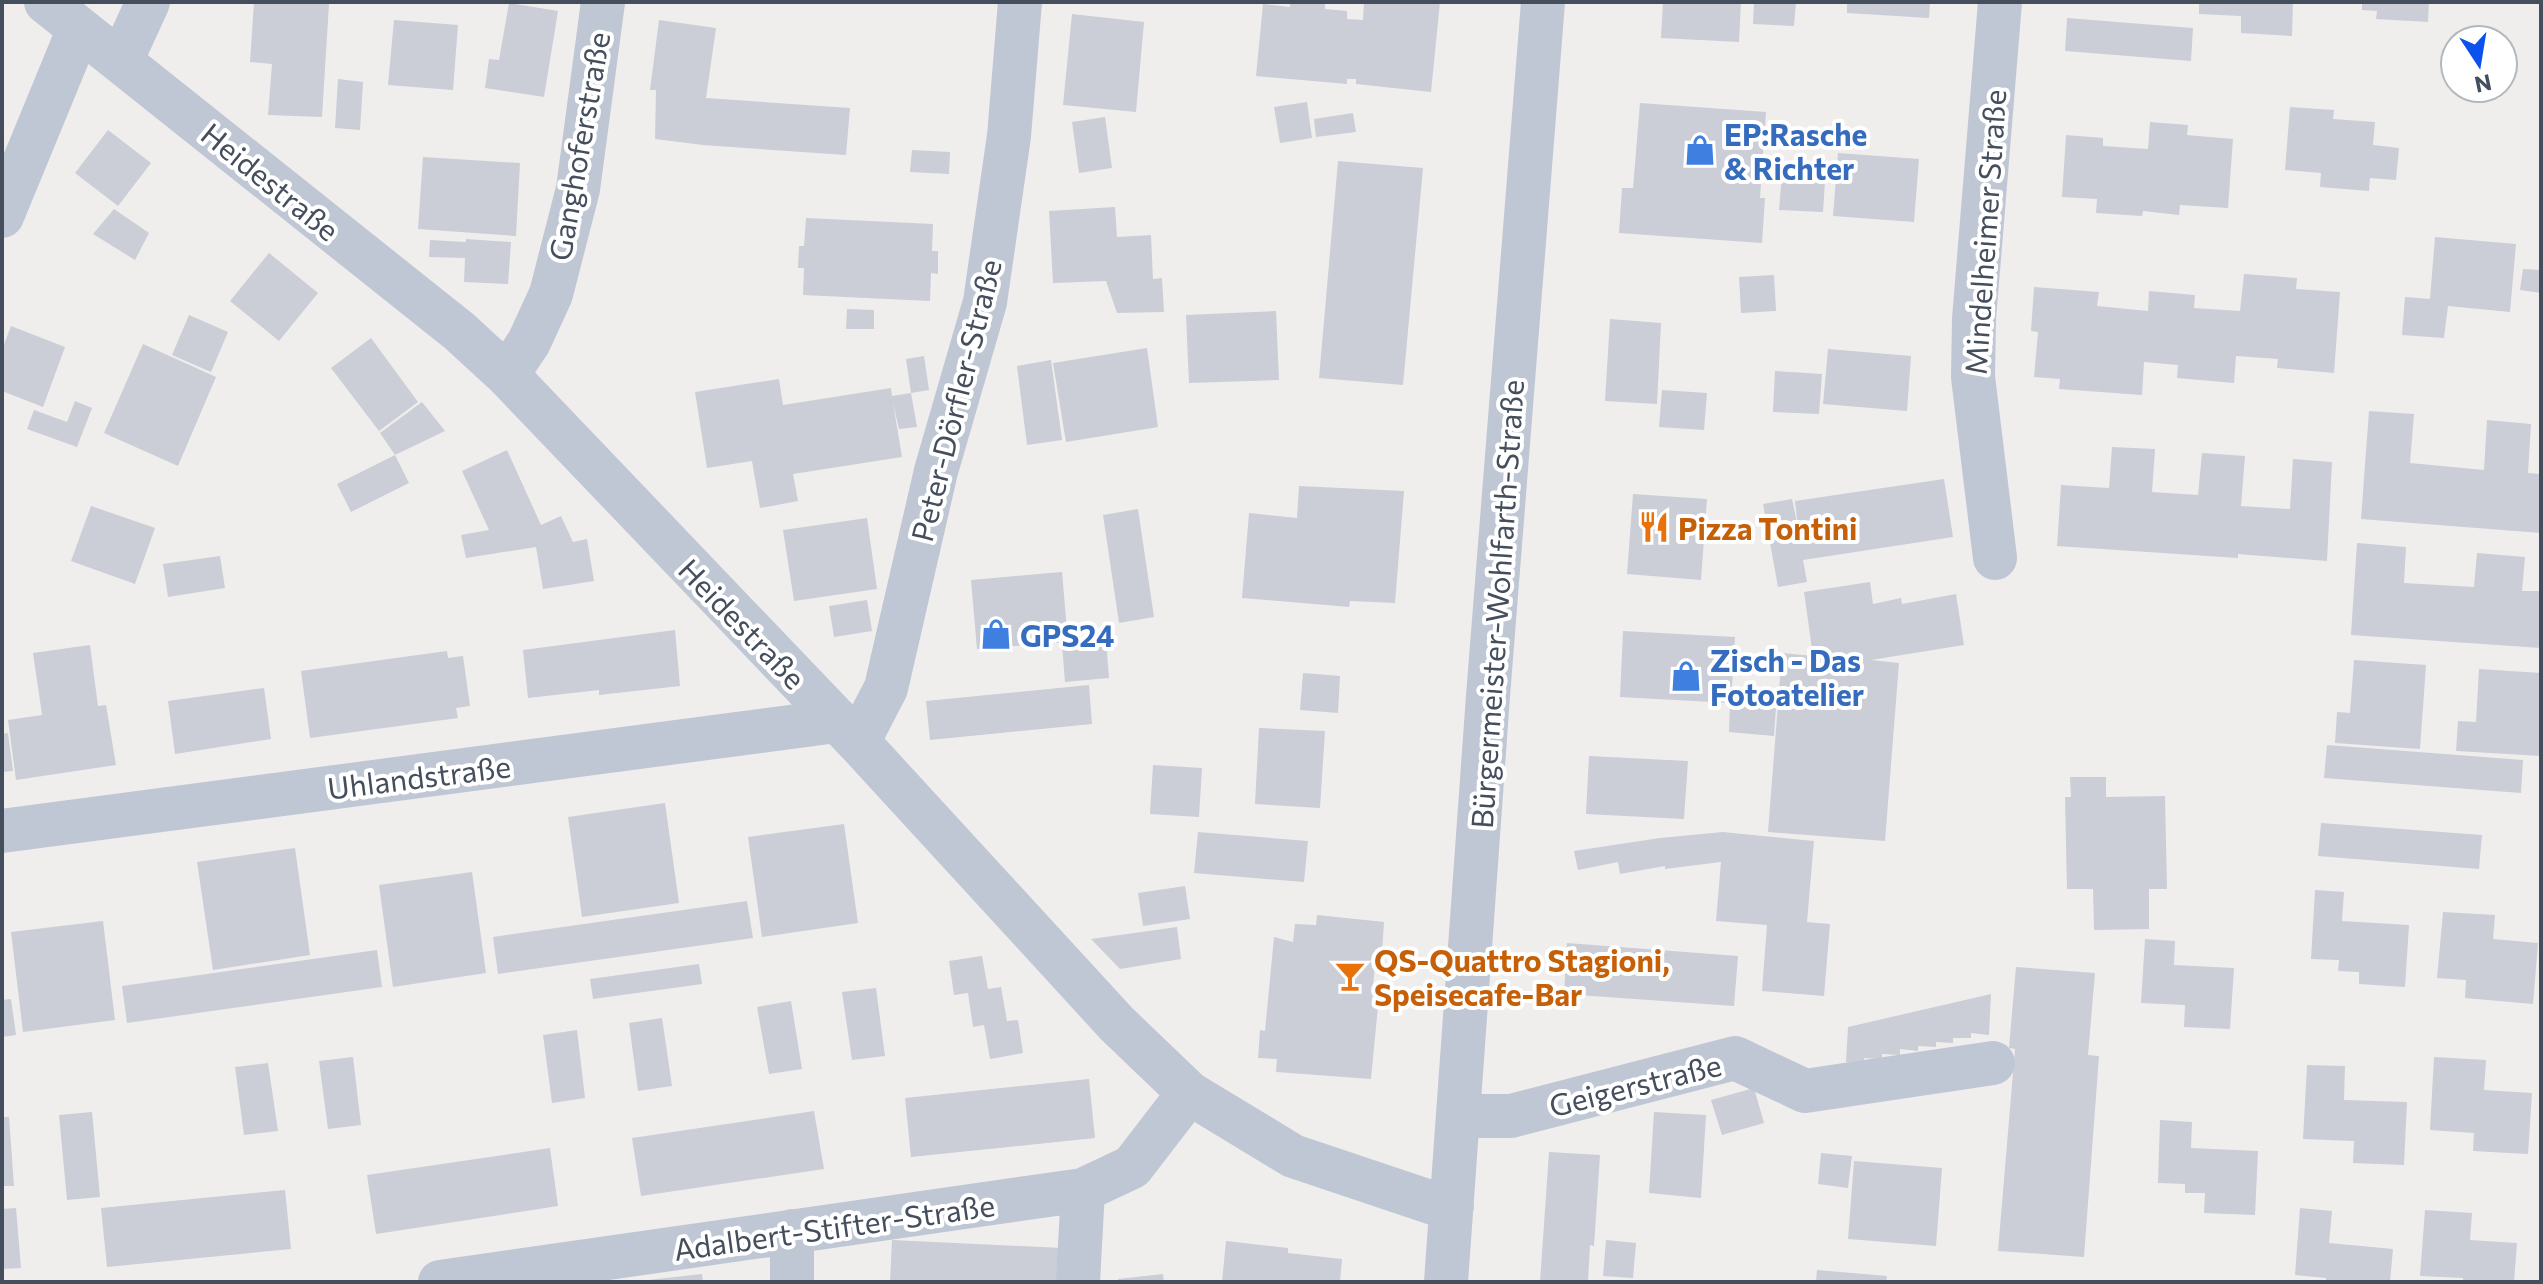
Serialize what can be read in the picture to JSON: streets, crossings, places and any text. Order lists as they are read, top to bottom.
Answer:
{
  "streets": {
    "street": [
      "Ganghoferstraße",
      "Heidestraße",
      "Mindelheimer Straße",
      "Peter-Dörfler-Straße",
      "Bürgermeister-Wohlfarth-Straße",
      "Uhlandstraße",
      "Geigerstraße",
      "Adalbert-Stifter-Straße"
    ]
  },
  "crossings": [
    ["Ganghoferstraße", "Heidestraße"],
    ["Heidestraße", "Peter-Dörfler-Straße"],
    ["Heidestraße", "Bürgermeister-Wohlfarth-Straße"],
    ["Heidestraße", "Uhlandstraße"],
    ["Heidestraße", "Adalbert-Stifter-Straße"],
    ["Peter-Dörfler-Straße", "Uhlandstraße"],
    ["Bürgermeister-Wohlfarth-Straße", "Geigerstraße"]
  ],
  "places": {
    "shop": ["EP:Rasche & Richter", "GPS24", "Zisch - Das Fotoatelier"],
    "restaurant": ["Pizza Tontini"],
    "bar": ["QS-Quattro Stagioni, Speisecafe-Bar"]
  },
  "north": "bottom"
}
